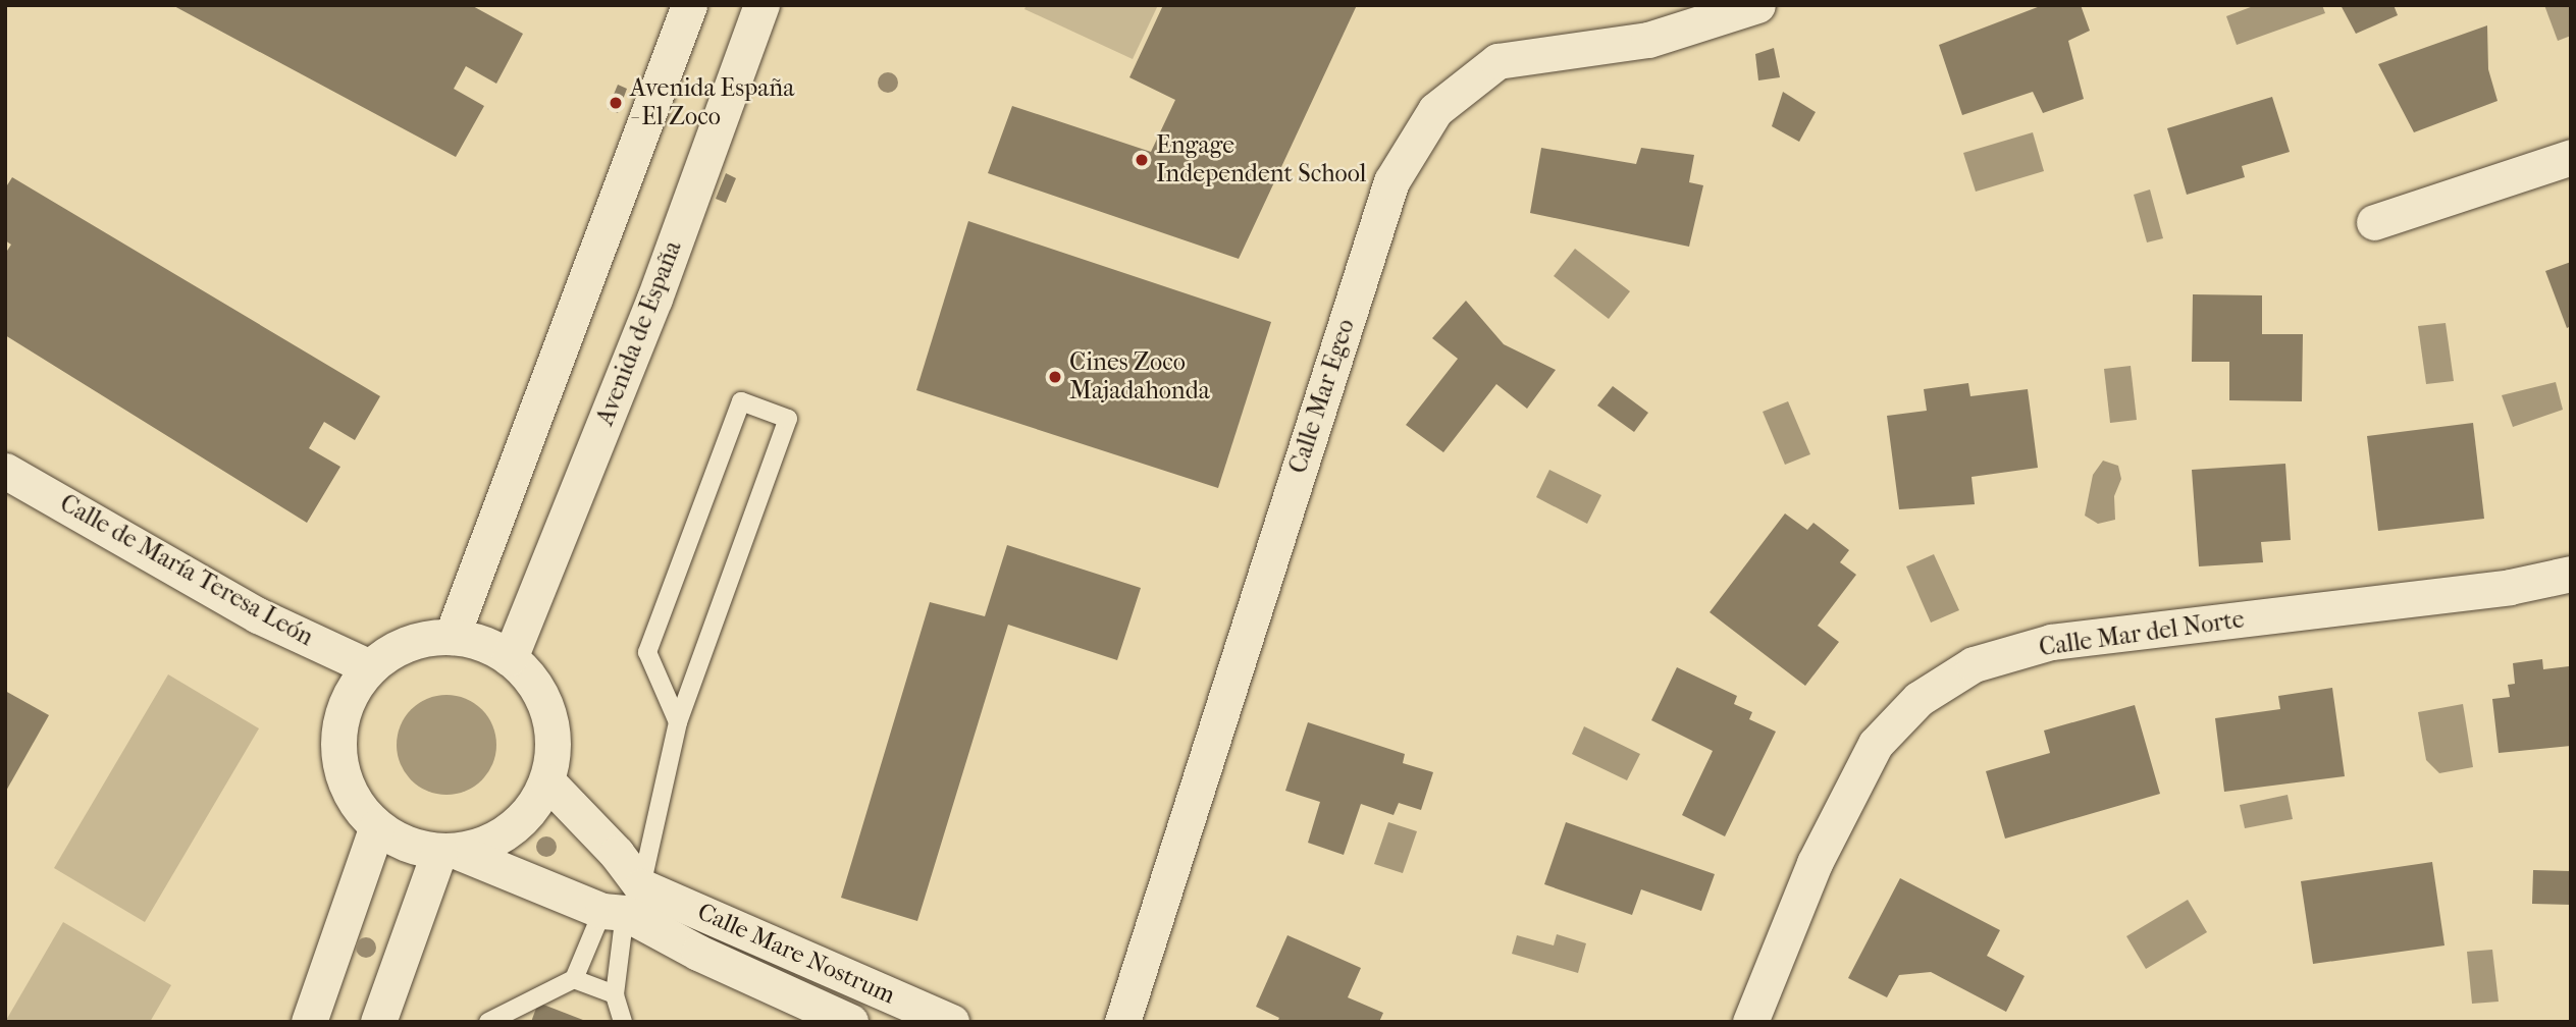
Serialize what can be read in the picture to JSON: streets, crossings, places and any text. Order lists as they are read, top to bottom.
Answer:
{
  "streets": {
    "street": [
      "Avenida de España",
      "Calle Mar Egeo",
      "Calle de María Teresa León",
      "Calle Mar del Norte",
      "Calle Mare Nostrum"
    ]
  },
  "crossings": [
    ["Avenida de España", "Calle de María Teresa León"],
    ["Avenida de España", "Calle Mare Nostrum"],
    ["Calle de María Teresa León", "Calle Mare Nostrum"]
  ],
  "places": ["Avenida España - El Zoco", "Engage Independent School", "Cines Zoco Majadahonda"]
}
